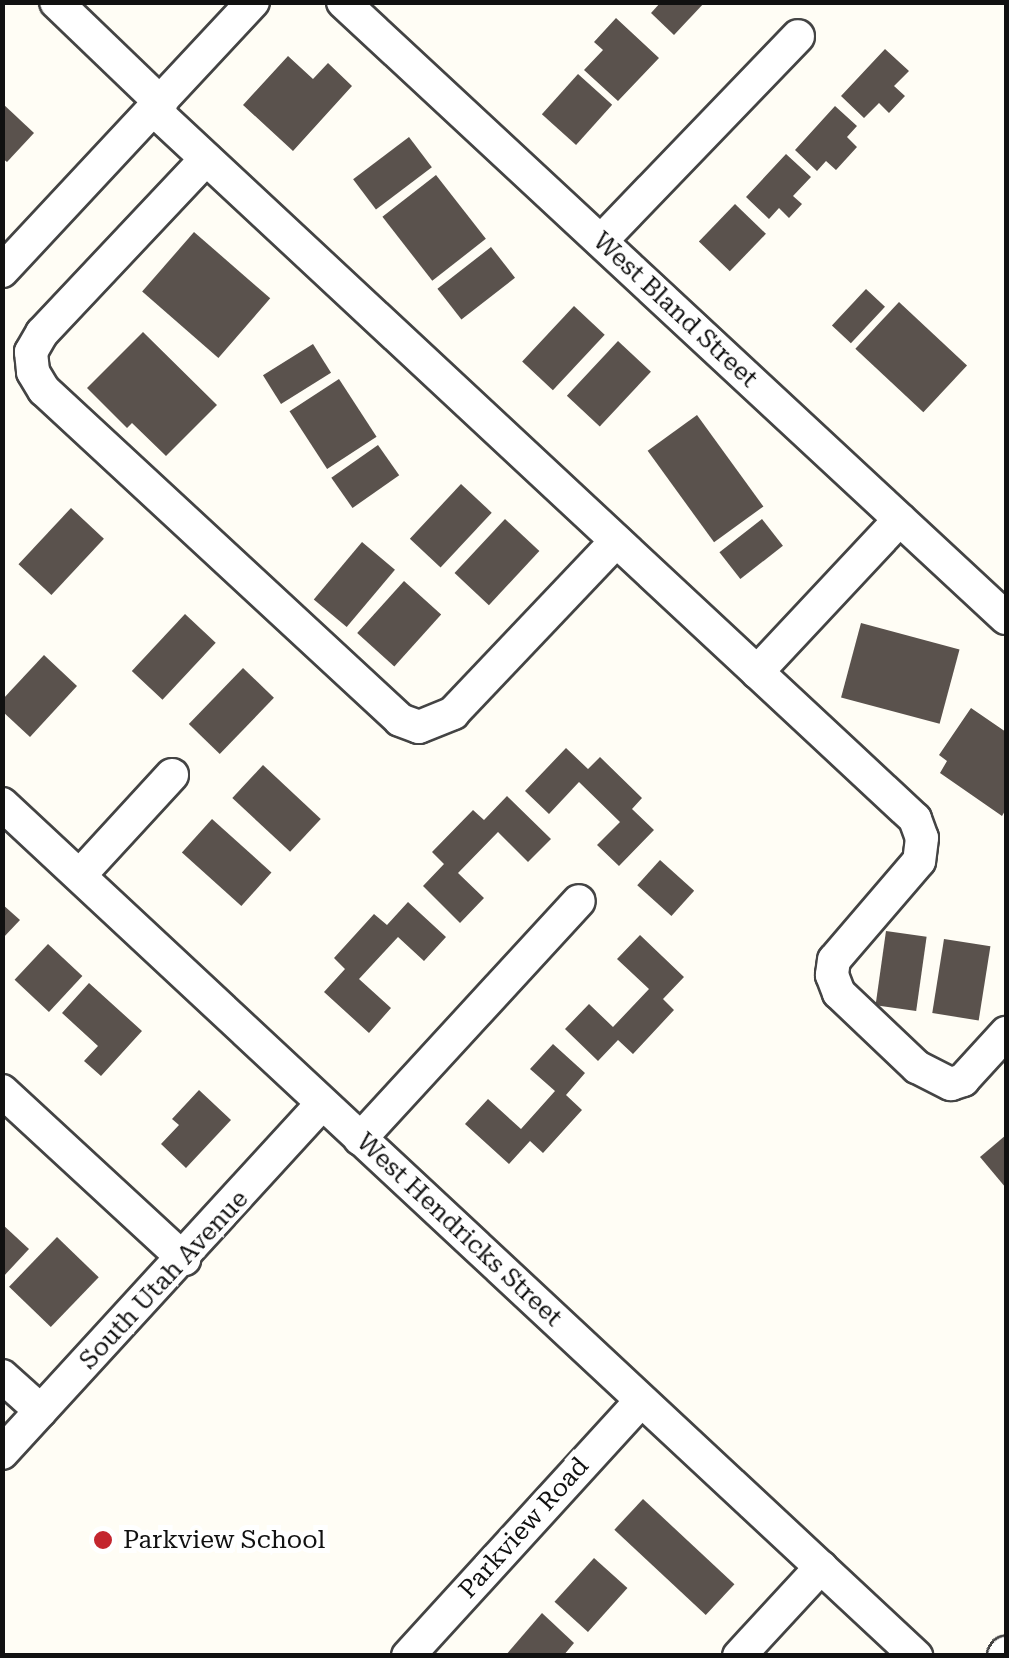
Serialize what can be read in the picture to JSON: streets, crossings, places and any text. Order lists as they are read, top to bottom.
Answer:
{
  "streets": {
    "street": [
      "West Bland Street",
      "West Hendricks Street",
      "South Utah Avenue",
      "Parkview Road"
    ]
  },
  "crossings": [
    ["West Hendricks Street", "South Utah Avenue"],
    ["West Hendricks Street", "Parkview Road"]
  ],
  "places": ["Parkview School"]
}
